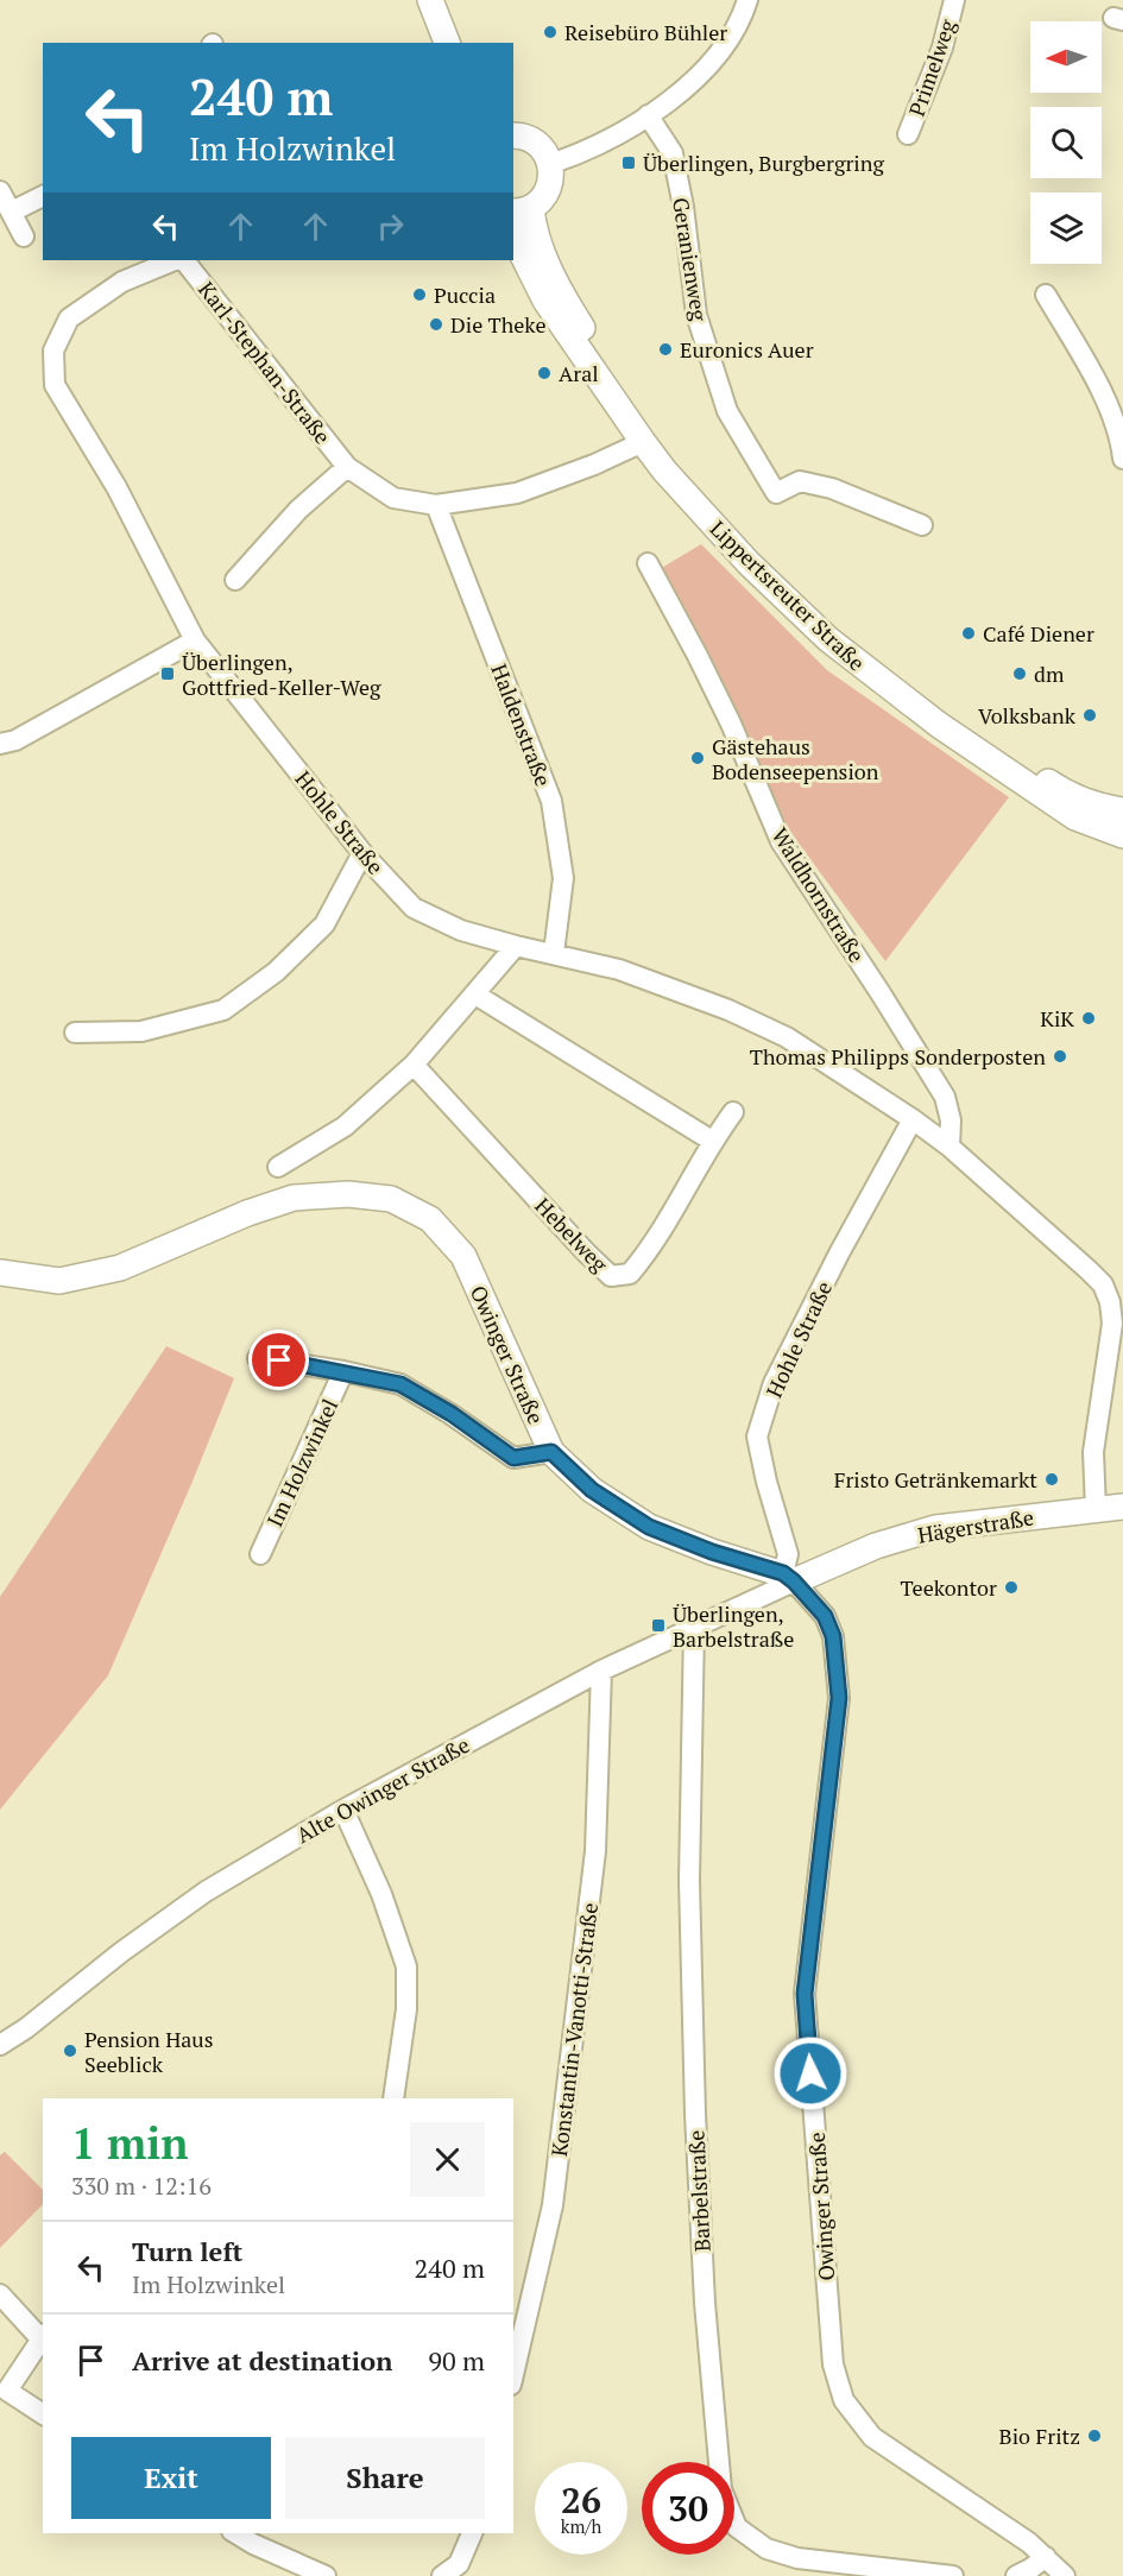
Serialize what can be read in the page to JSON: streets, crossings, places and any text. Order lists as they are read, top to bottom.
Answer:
{
  "streets": {
    "street": [
      "Primelweg",
      "Geranienweg",
      "Karl-Stephan-Straße",
      "Lippertsreuter Straße",
      "Haldenstraße",
      "Hohle Straße",
      "Waldhornstraße",
      "Hebelweg",
      "Owinger Straße",
      "Im Holzwinkel",
      "Hägerstraße",
      "Alte Owinger Straße",
      "Konstantin-Vanotti-Straße",
      "Barbelstraße"
    ]
  },
  "crossings": [
    ["Karl-Stephan-Straße", "Lippertsreuter Straße"],
    ["Karl-Stephan-Straße", "Haldenstraße"],
    ["Haldenstraße", "Hohle Straße"],
    ["Hohle Straße", "Waldhornstraße"],
    ["Hohle Straße", "Owinger Straße"],
    ["Hohle Straße", "Hägerstraße"],
    ["Hohle Straße", "Alte Owinger Straße"],
    ["Owinger Straße", "Im Holzwinkel"],
    ["Owinger Straße", "Hägerstraße"],
    ["Owinger Straße", "Alte Owinger Straße"],
    ["Hägerstraße", "Alte Owinger Straße"],
    ["Alte Owinger Straße", "Konstantin-Vanotti-Straße"],
    ["Alte Owinger Straße", "Barbelstraße"]
  ],
  "places": {
    "other": [
      "Reisebüro Bühler",
      "Puccia",
      "Die Theke",
      "Euronics Auer",
      "Aral",
      "Café Diener",
      "dm",
      "Volksbank",
      "Gästehaus Bodenseepension",
      "KiK",
      "Thomas Philipps Sonderposten",
      "Fristo Getränkemarkt",
      "Teekontor",
      "Pension Haus Seeblick",
      "Bio Fritz"
    ],
    "transit": ["Überlingen, Burgbergring", "Überlingen, Gottfried-Keller-Weg", "Überlingen, Barbelstraße"]
  },
  "north": "left",
  "page": {
    "turn": ["240 m", "Im Holzwinkel"],
    "heading": ["1 min", "330 m · 12:16"],
    "list": [
      {
        "name": "Turn left",
        "note": "Im Holzwinkel",
        "value": "240 m"
      },
      {
        "name": "Arrive at destination",
        "value": "90 m"
      }
    ],
    "buttons": ["Exit", "Share"],
    "speed": "26 km/h",
    "limit": "30"
  }
}
